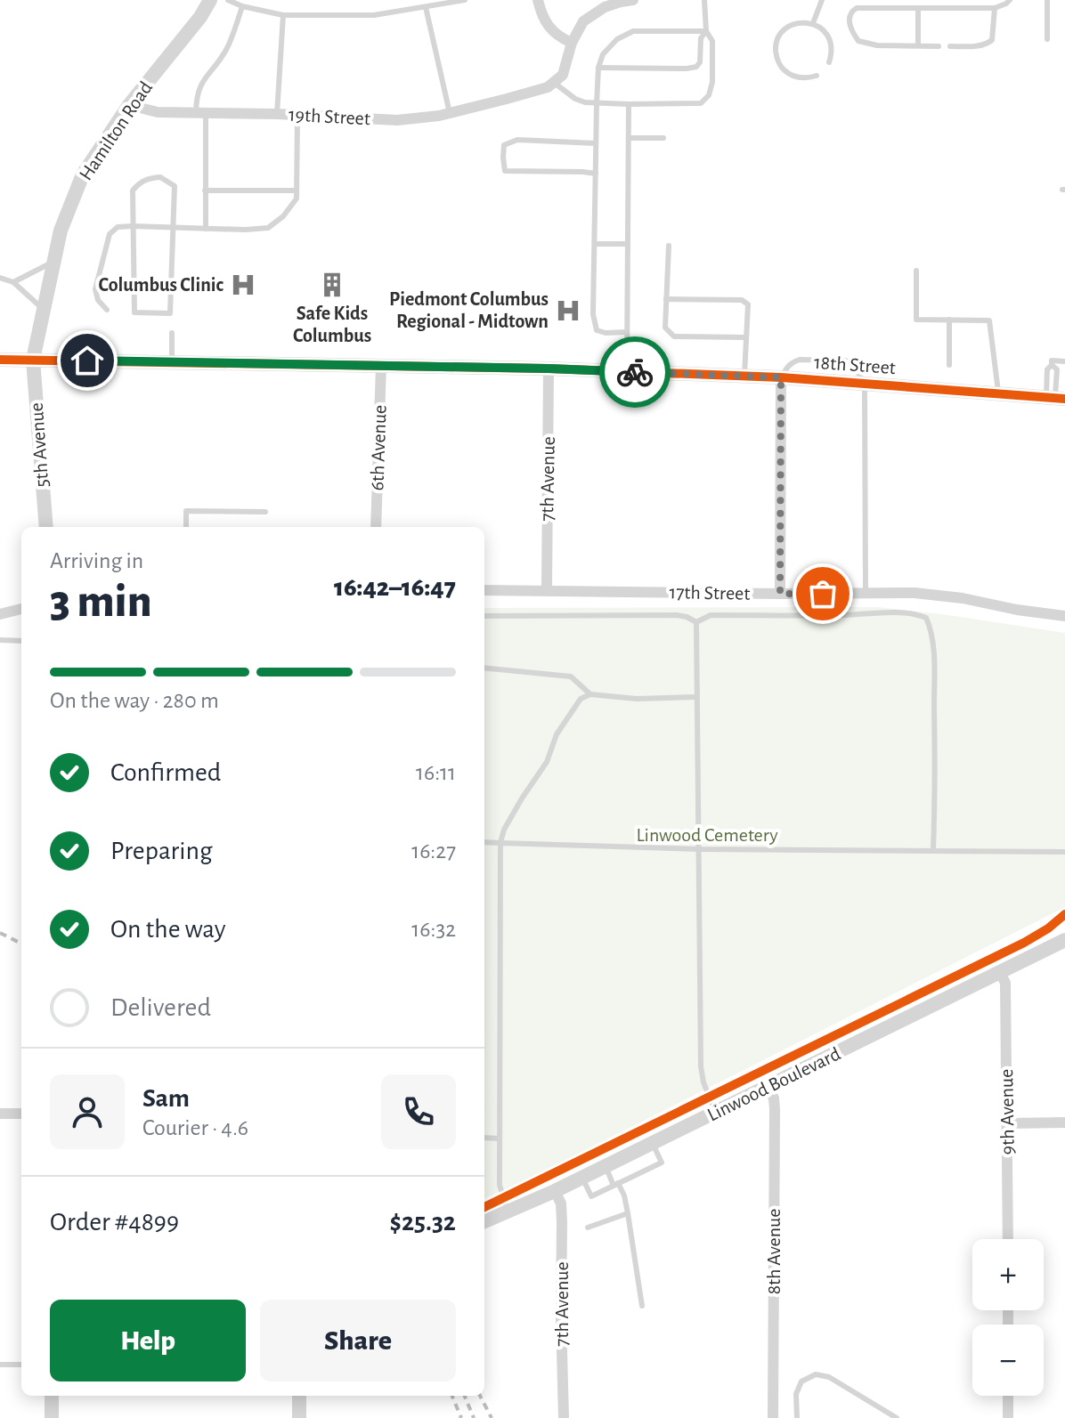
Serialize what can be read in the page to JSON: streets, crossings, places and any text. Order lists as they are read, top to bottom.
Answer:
{
  "streets": {
    "street": [
      "19th Street",
      "Hamilton Road",
      "18th Street",
      "5th Avenue",
      "6th Avenue",
      "7th Avenue",
      "17th Street",
      "Linwood Boulevard",
      "9th Avenue",
      "8th Avenue"
    ]
  },
  "crossings": [
    ["19th Street", "Hamilton Road"],
    ["Hamilton Road", "18th Street"],
    ["Hamilton Road", "5th Avenue"],
    ["18th Street", "5th Avenue"],
    ["18th Street", "6th Avenue"],
    ["18th Street", "7th Avenue"],
    ["7th Avenue", "17th Street"],
    ["7th Avenue", "Linwood Boulevard"],
    ["Linwood Boulevard", "9th Avenue"],
    ["Linwood Boulevard", "8th Avenue"]
  ],
  "parks": ["Linwood Cemetery"],
  "places": {
    "hospital": ["Columbus Clinic", "Piedmont Columbus Regional - Midtown"],
    "building": ["Safe Kids Columbus"]
  },
  "page": {
    "heading": ["3 min", "Arriving in", "16:42–16:47"],
    "panel": [
      "Sam",
      "Courier · 4.6",
      "Order #4899",
      "$25.32"
    ],
    "bar": "On the way · 280 m",
    "list": [
      ["Confirmed", "16:11"],
      ["Preparing", "16:27"],
      ["On the way", "16:32"],
      "Delivered"
    ],
    "map_buttons": ["+", "−"],
    "buttons": ["Help", "Share"]
  }
}
